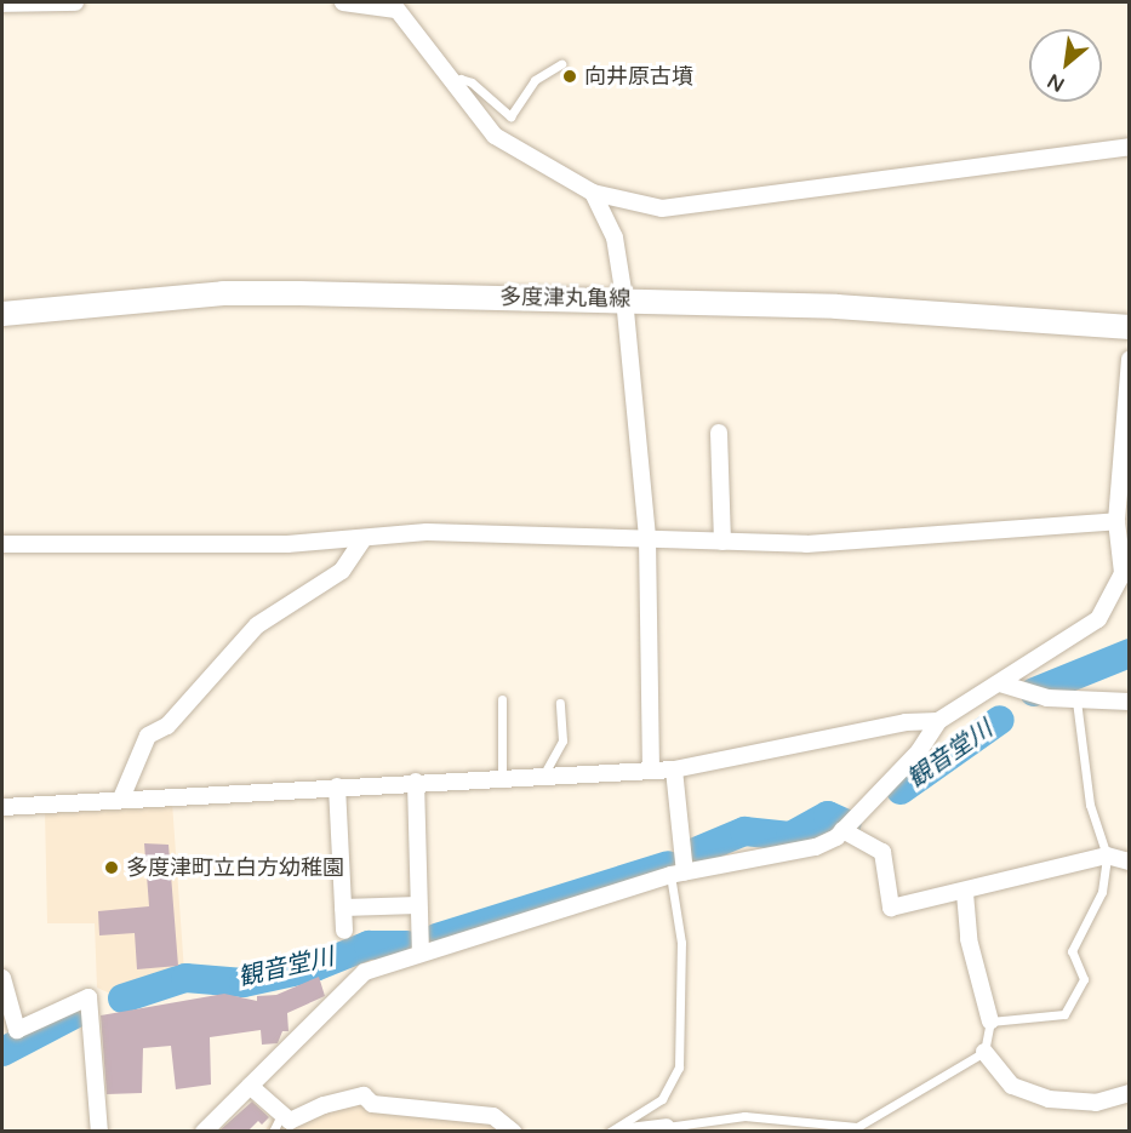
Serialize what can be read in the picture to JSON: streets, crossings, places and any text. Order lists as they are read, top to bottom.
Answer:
{
  "streets": {
    "main road": ["多度津丸亀線"]
  },
  "water": ["観音堂川"],
  "places": ["向井原古墳", "多度津町立白方幼稚園"],
  "north": "bottom left"
}
